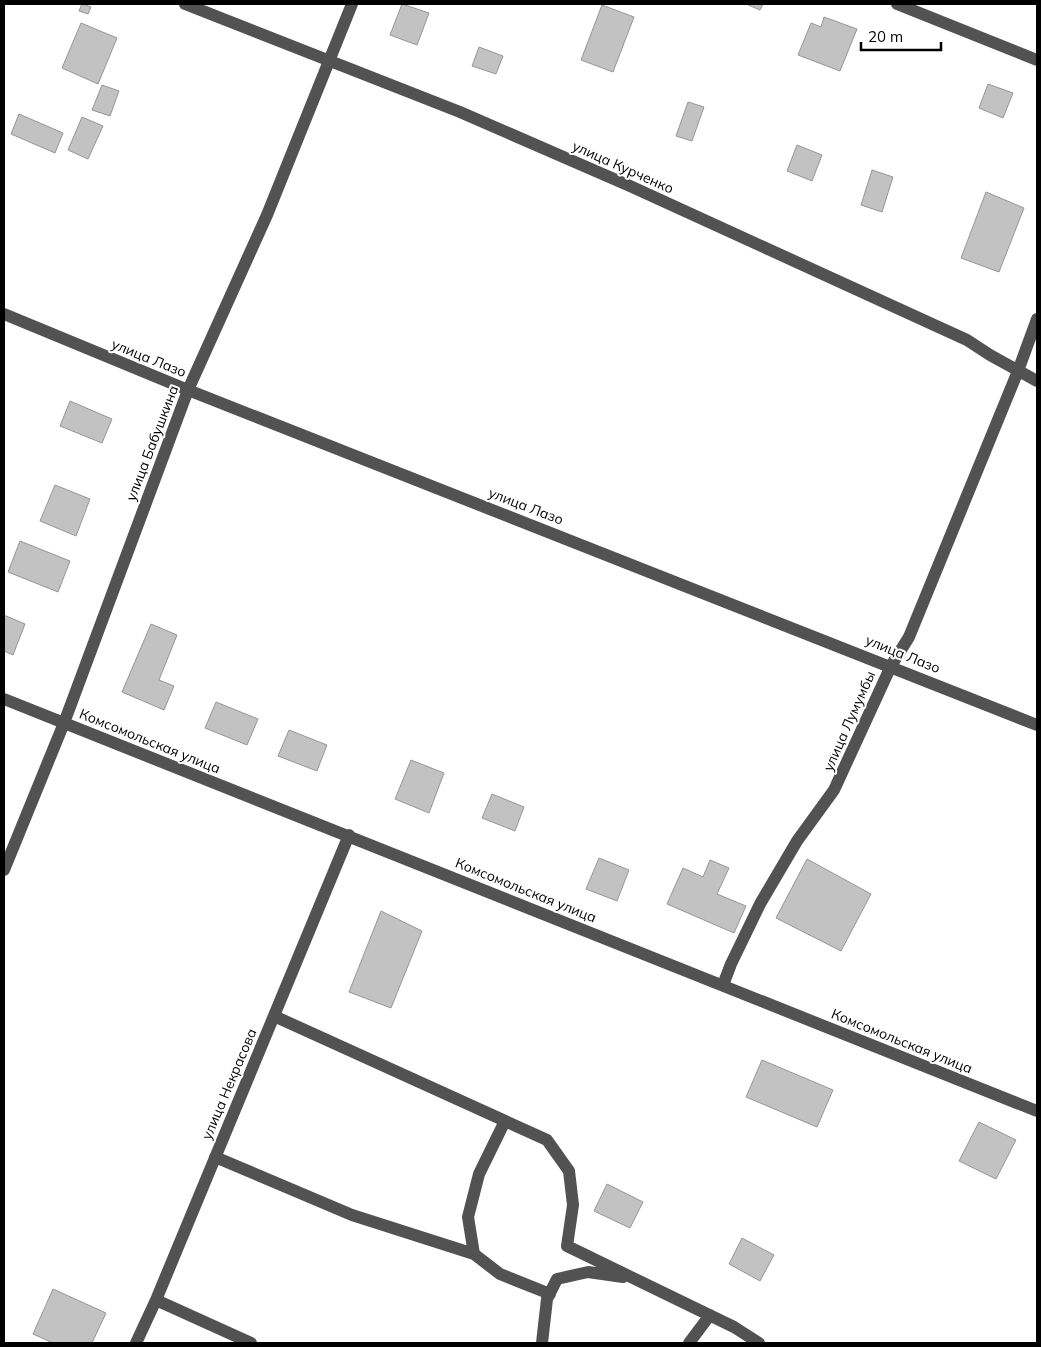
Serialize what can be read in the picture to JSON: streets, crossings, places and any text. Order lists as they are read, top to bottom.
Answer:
{
  "streets": {
    "street": [
      "улица Курченко",
      "улица Лазо",
      "улица Бабушкина",
      "улица Лумумбы",
      "Комсомольская улица",
      "улица Некрасова"
    ]
  },
  "crossings": [
    ["улица Курченко", "улица Бабушкина"],
    ["улица Курченко", "улица Лумумбы"],
    ["улица Лазо", "улица Бабушкина"],
    ["улица Лазо", "улица Лумумбы"],
    ["улица Бабушкина", "Комсомольская улица"],
    ["улица Лумумбы", "Комсомольская улица"],
    ["Комсомольская улица", "улица Некрасова"]
  ],
  "scale_bar": "20 m"
}
